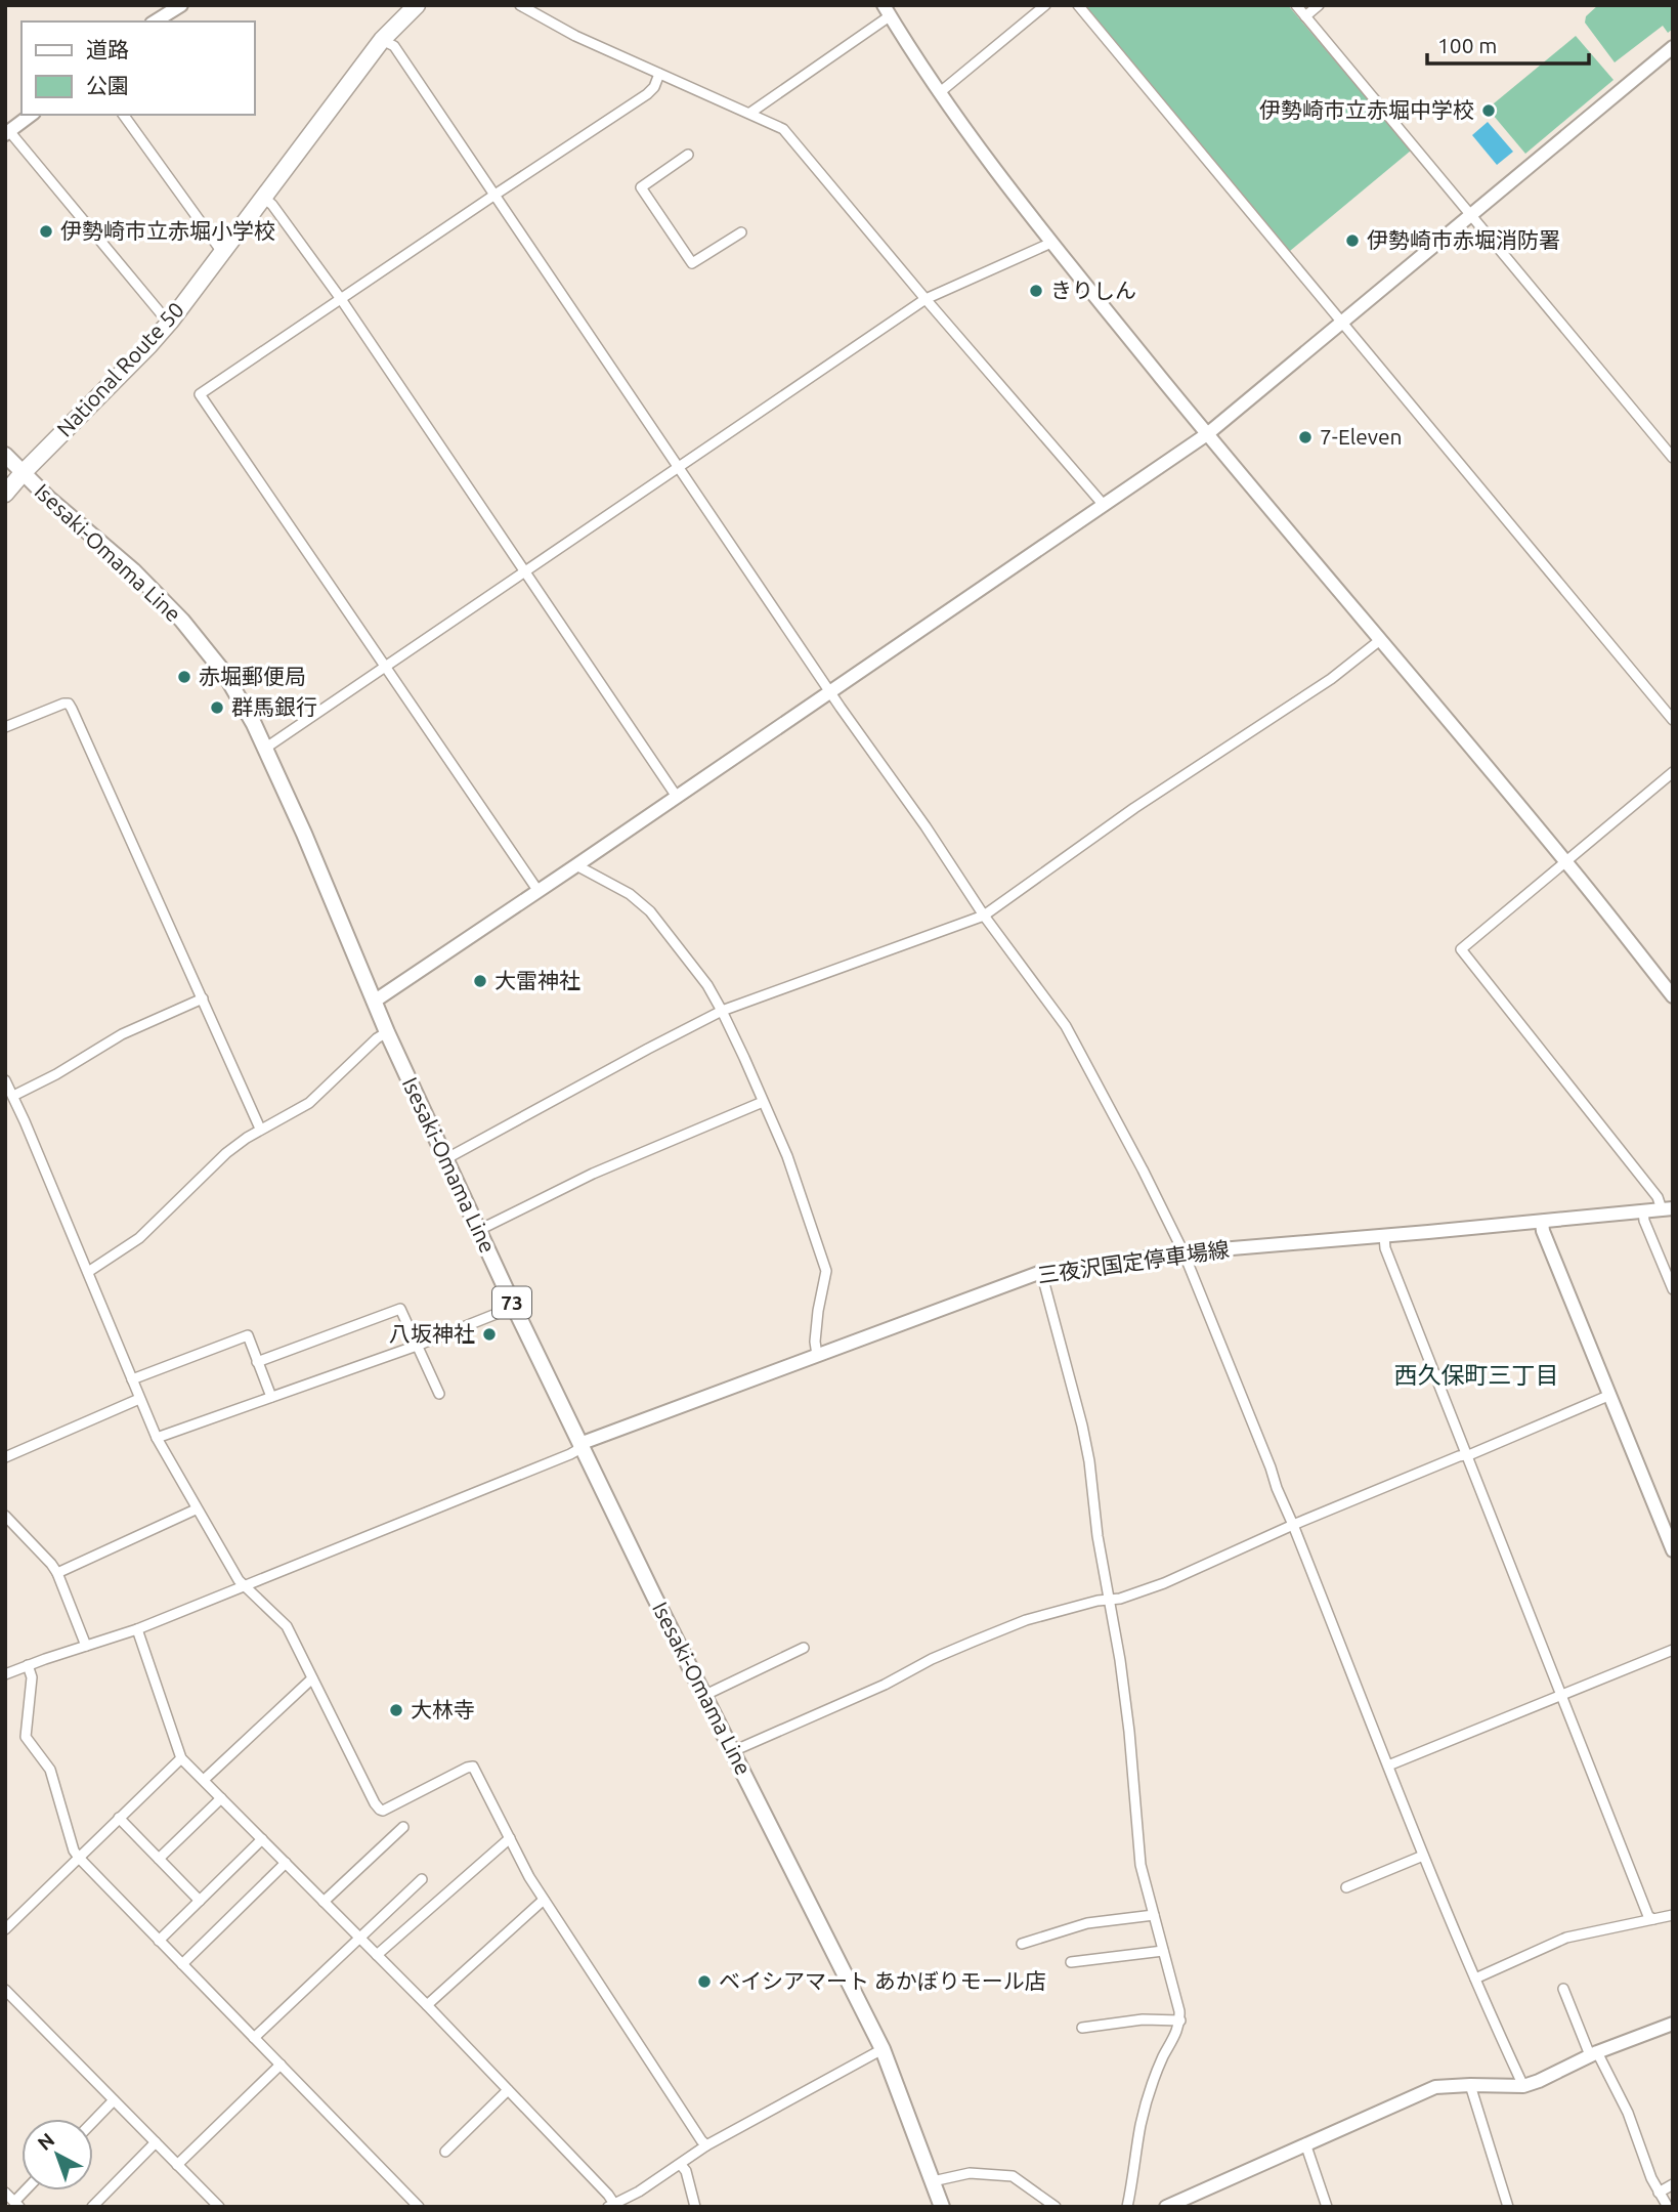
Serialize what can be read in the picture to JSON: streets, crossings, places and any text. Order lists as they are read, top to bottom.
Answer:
{
  "streets": {
    "highway": ["National Route 50"],
    "main road": ["Isesaki-Omama Line", "73"],
    "street": ["三夜沢国定停車場線"]
  },
  "crossings": [
    ["National Route 50", "Isesaki-Omama Line"],
    ["Isesaki-Omama Line", "三夜沢国定停車場線"]
  ],
  "districts": ["西久保町三丁目"],
  "places": [
    "伊勢崎市立赤堀中学校",
    "伊勢崎市立赤堀小学校",
    "伊勢崎市赤堀消防署",
    "きりしん",
    "7-Eleven",
    "赤堀郵便局",
    "群馬銀行",
    "大雷神社",
    "八坂神社",
    "大林寺",
    "ベイシアマート あかぼりモール店"
  ],
  "legend": ["道路", "公園"],
  "scale_bar": "100 m",
  "north": "top left"
}
